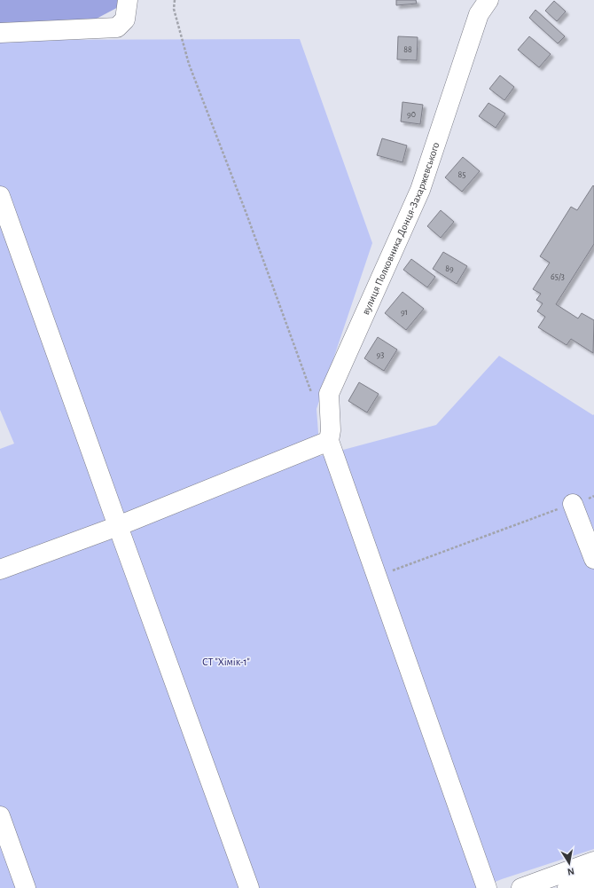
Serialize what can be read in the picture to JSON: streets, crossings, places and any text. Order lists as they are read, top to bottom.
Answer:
{
  "streets": {
    "street": ["вулиця Полковника Донця-Захаржевського"]
  },
  "parks": ["СТ \"Хімік-1\""],
  "house_numbers": [
    "88",
    "90",
    "85",
    "89",
    "65/3",
    "91",
    "93"
  ],
  "north": "bottom"
}
